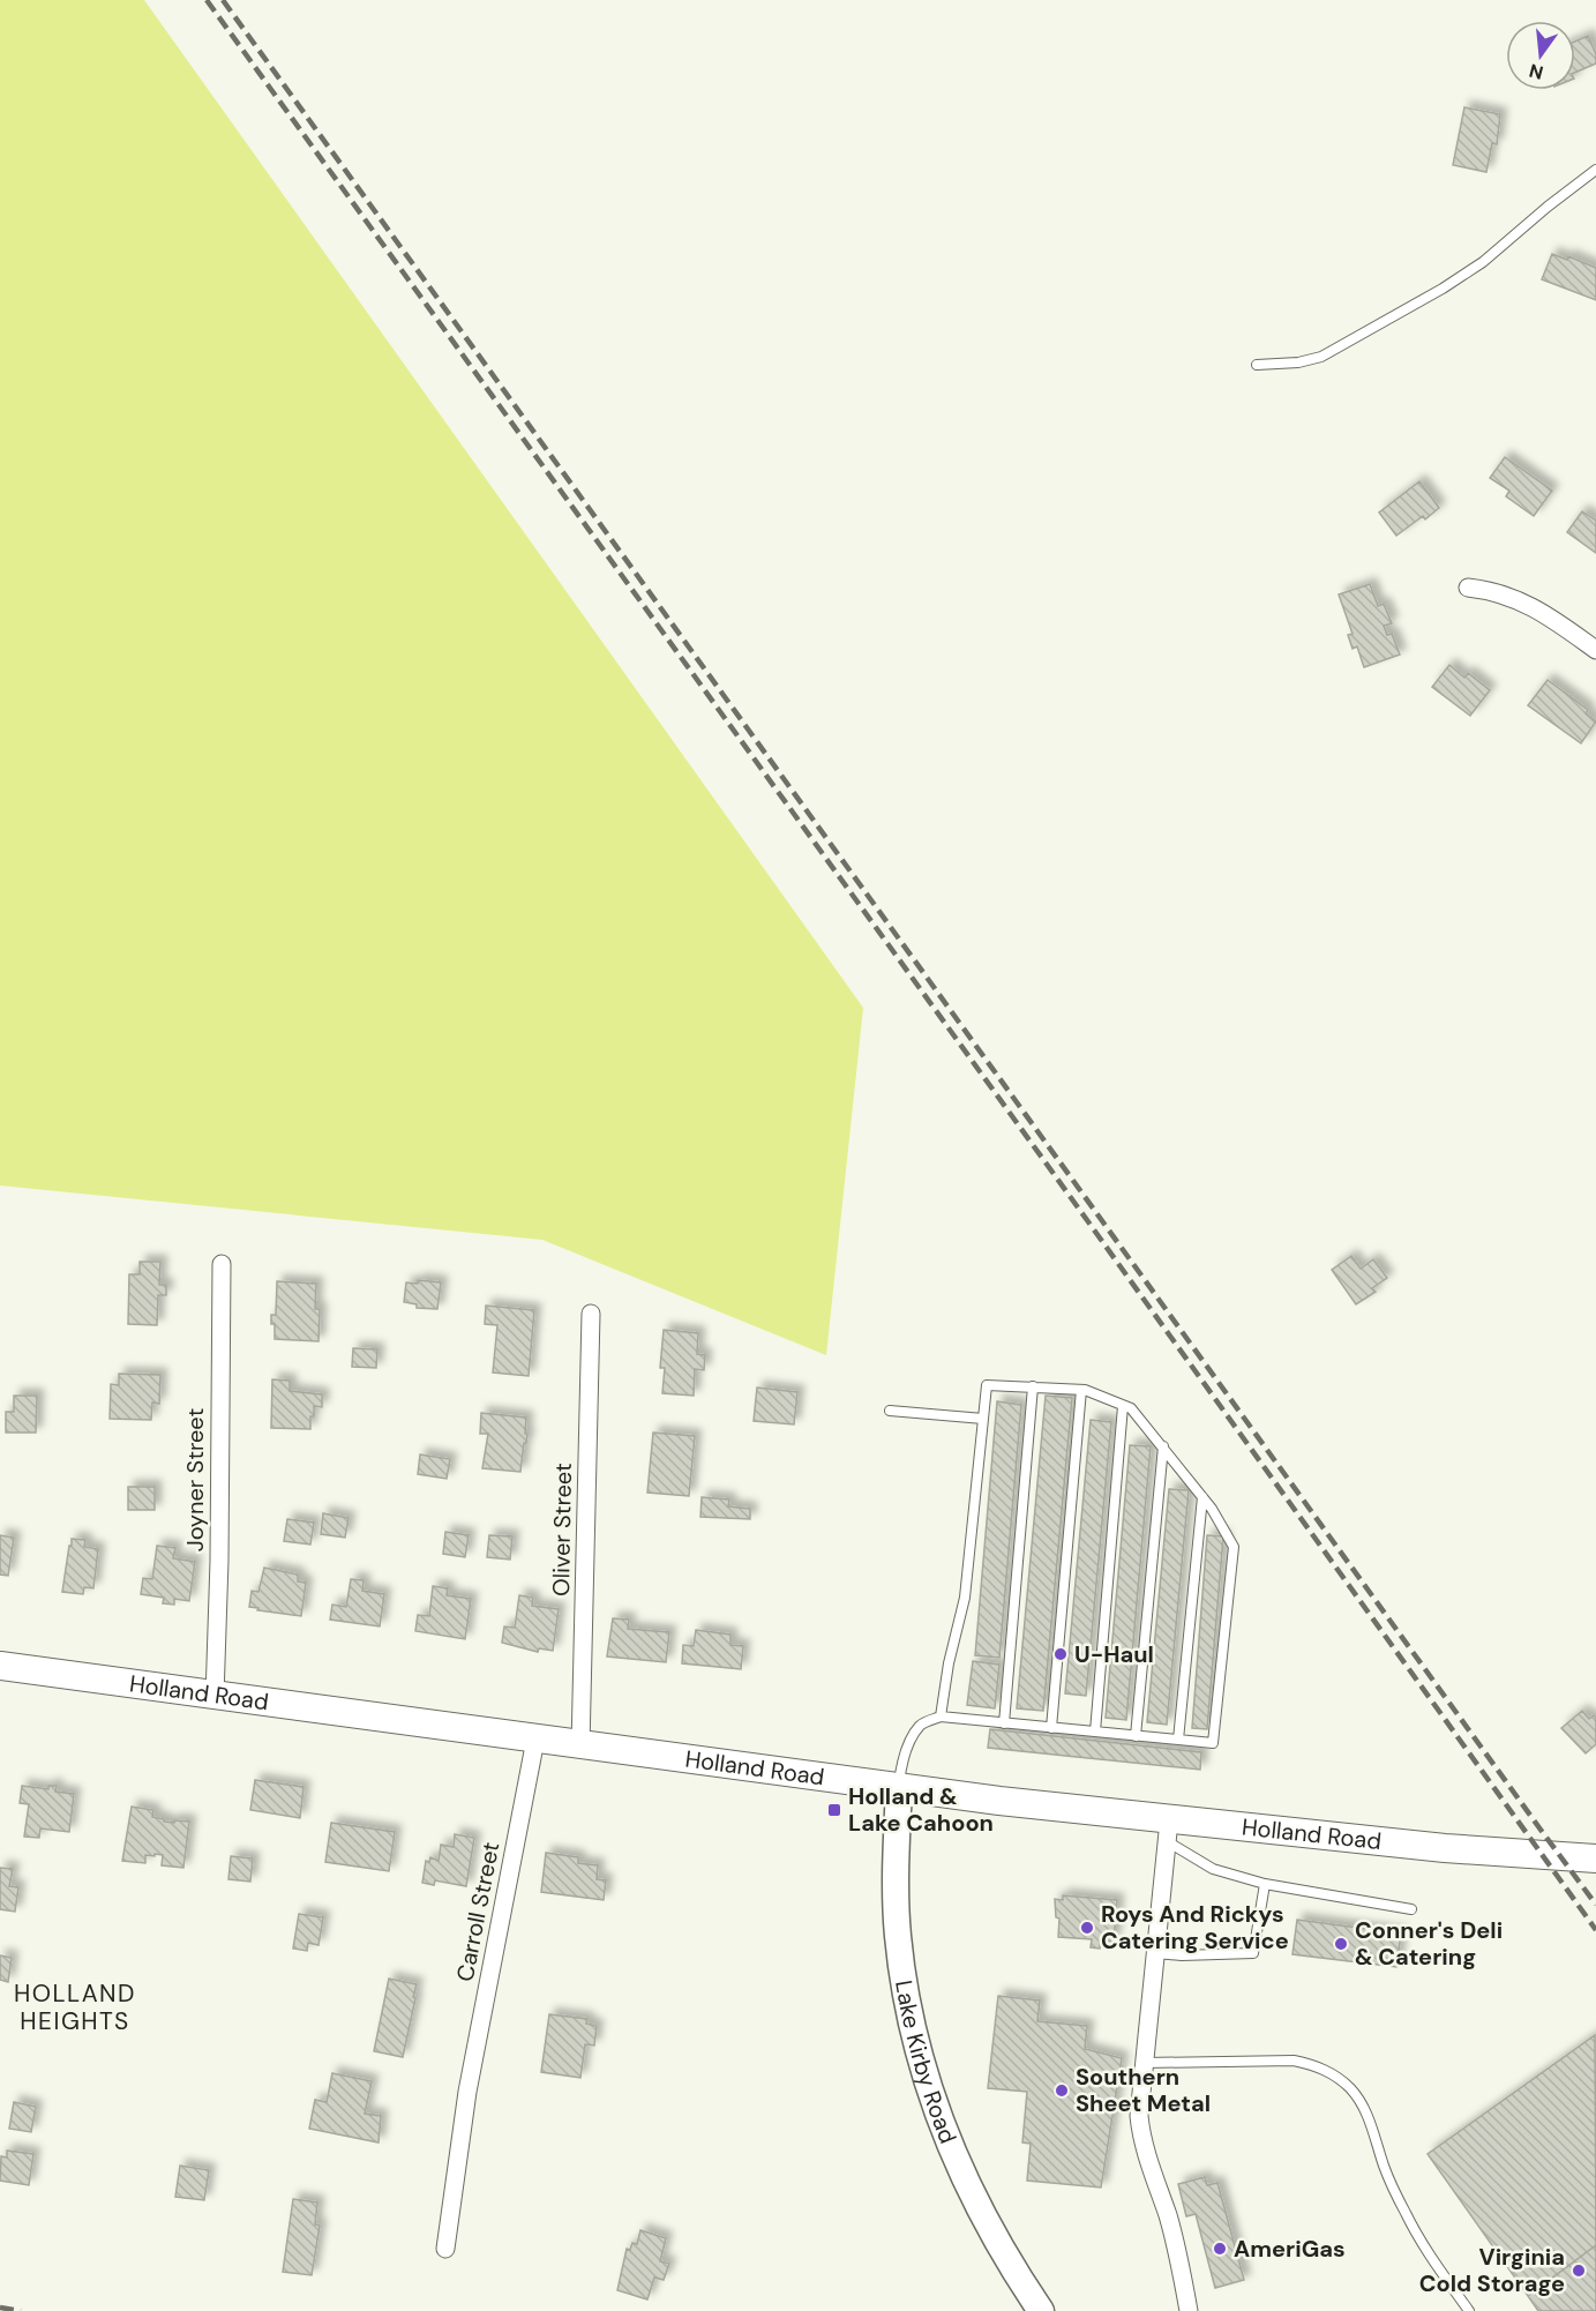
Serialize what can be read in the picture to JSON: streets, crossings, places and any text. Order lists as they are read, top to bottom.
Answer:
{
  "streets": {
    "main road": ["Holland Road"],
    "street": [
      "Joyner Street",
      "Oliver Street",
      "Carroll Street",
      "Lake Kirby Road"
    ]
  },
  "crossings": [
    ["Joyner Street", "Holland Road"],
    ["Oliver Street", "Holland Road"],
    ["Holland Road", "Carroll Street"],
    ["Holland Road", "Lake Kirby Road"]
  ],
  "districts": ["HOLLAND HEIGHTS"],
  "places": {
    "other": [
      "U-Haul",
      "Roys And Rickys Catering Service",
      "Conner's Deli & Catering",
      "Southern Sheet Metal",
      "AmeriGas",
      "Virginia Cold Storage"
    ],
    "transit": ["Holland & Lake Cahoon"]
  },
  "north": "bottom"
}
